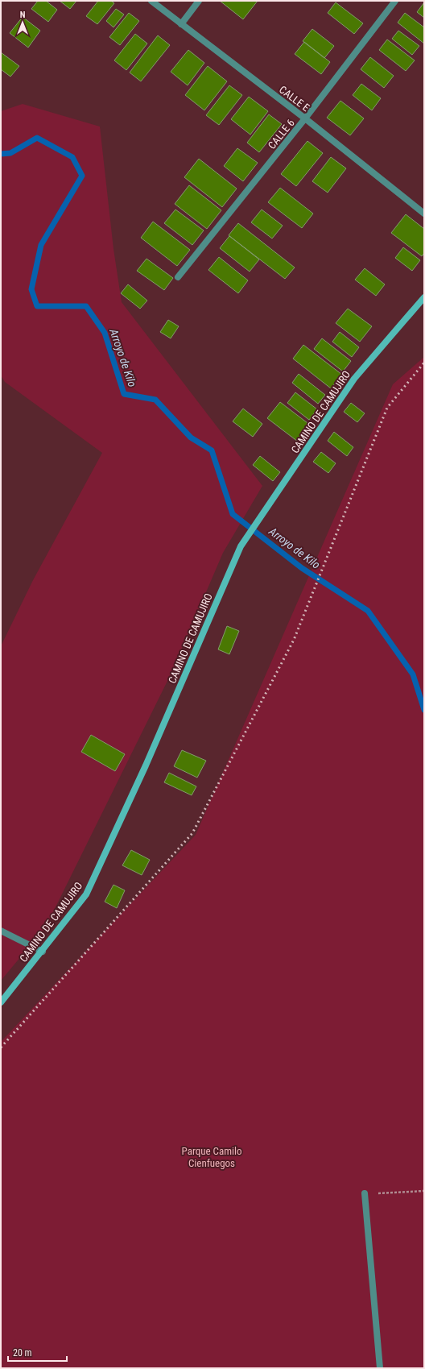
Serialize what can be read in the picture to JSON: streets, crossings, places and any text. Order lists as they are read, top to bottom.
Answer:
{
  "streets": {
    "street": ["CALLE E", "CALLE 6", "CAMINO DE CAMUJIRO"]
  },
  "crossings": [
    ["CALLE E", "CALLE 6"]
  ],
  "water": ["Arroyo de Kilo"],
  "parks": ["Parque Camilo Cienfuegos"],
  "scale_bar": "20 m",
  "north": "top"
}
